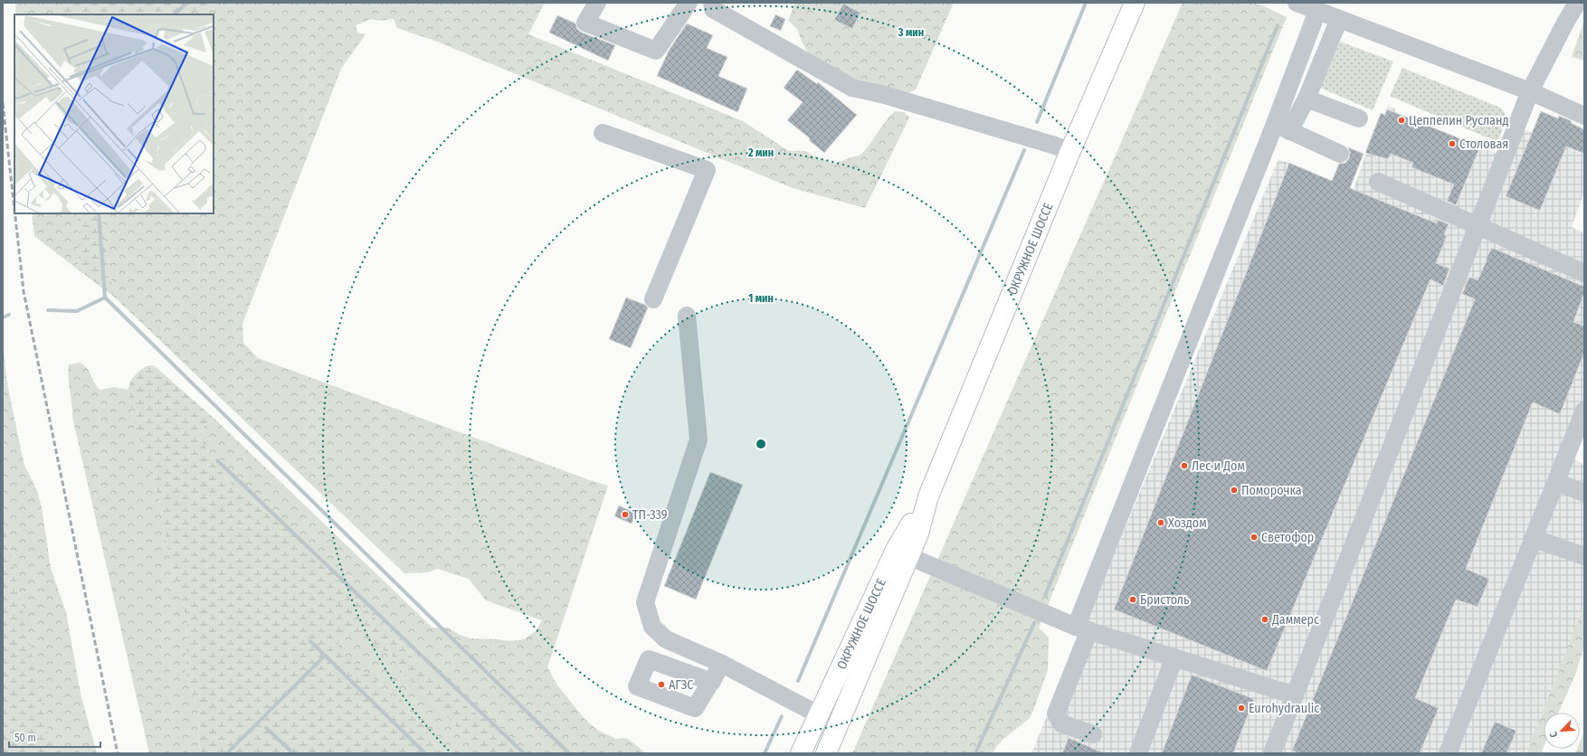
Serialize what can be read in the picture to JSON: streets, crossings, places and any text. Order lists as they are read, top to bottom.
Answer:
{
  "streets": {
    "main road": ["ОКРУЖНОЕ ШОССЕ"]
  },
  "places": [
    "Цеппелин Русланд",
    "Столовая",
    "Лес и Дом",
    "Поморочка",
    "ТП-339",
    "Хоздом",
    "Светофор",
    "Бристоль",
    "Даммерс",
    "АГЗС",
    "Eurohydraulic"
  ],
  "scale_bar": "50 m",
  "north": "bottom left",
  "rings": ["3 мин", "2 мин", "1 мин"]
}
